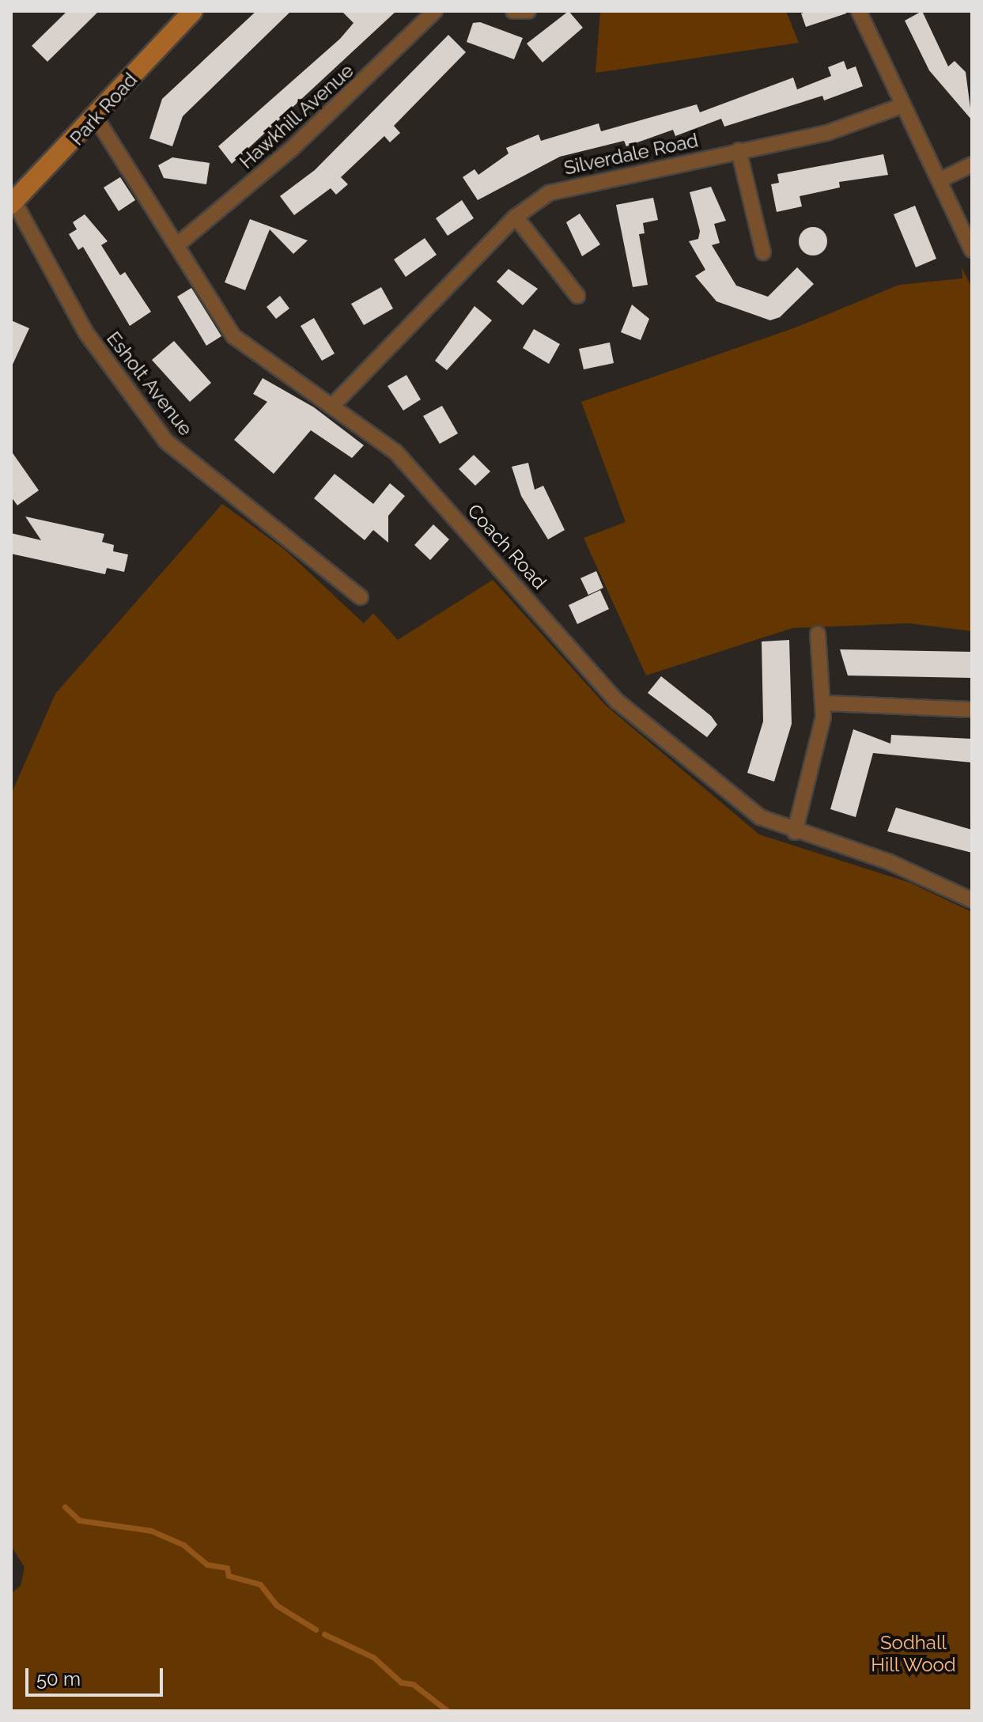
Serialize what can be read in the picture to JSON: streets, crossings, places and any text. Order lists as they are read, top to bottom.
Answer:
{
  "streets": {
    "main road": ["Park Road"],
    "street": [
      "Hawkhill Avenue",
      "Silverdale Road",
      "Esholt Avenue",
      "Coach Road"
    ]
  },
  "crossings": [
    ["Park Road", "Esholt Avenue"],
    ["Park Road", "Coach Road"],
    ["Hawkhill Avenue", "Coach Road"],
    ["Silverdale Road", "Coach Road"]
  ],
  "parks": ["Sodhall Hill Wood"],
  "scale_bar": "50 m"
}
